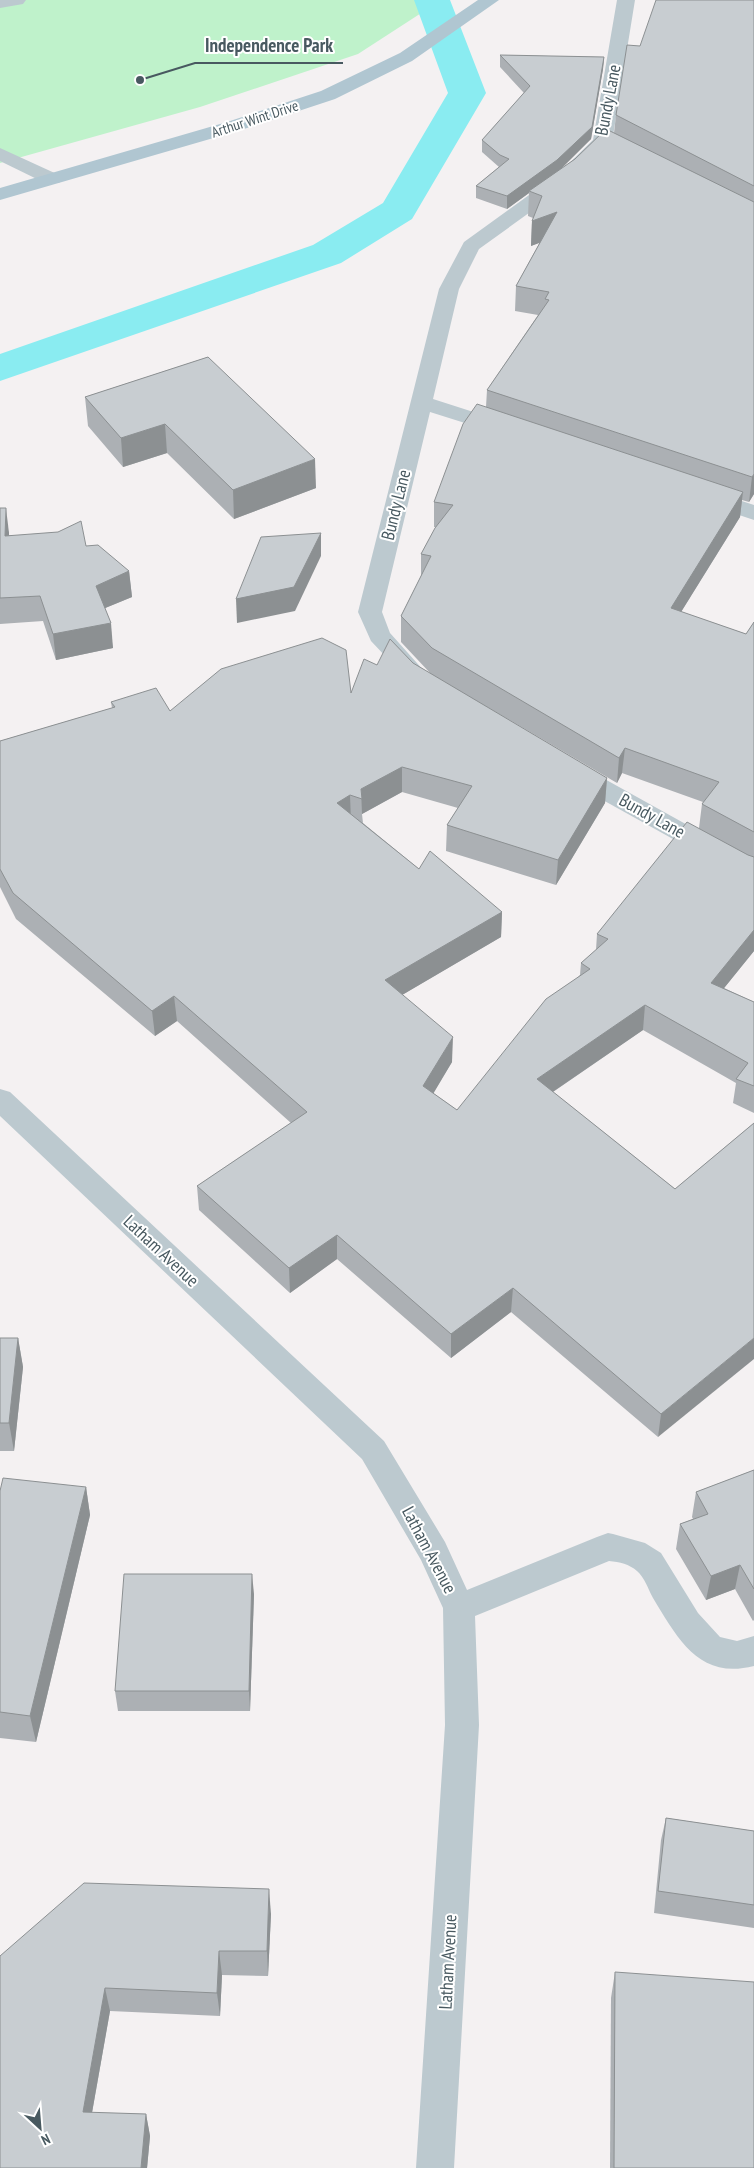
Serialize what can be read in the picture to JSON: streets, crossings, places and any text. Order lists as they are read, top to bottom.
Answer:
{
  "streets": {
    "main road": ["Arthur Wint Drive"],
    "street": ["Bundy Lane", "Latham Avenue"]
  },
  "places": ["Independence Park"],
  "north": "bottom right"
}
